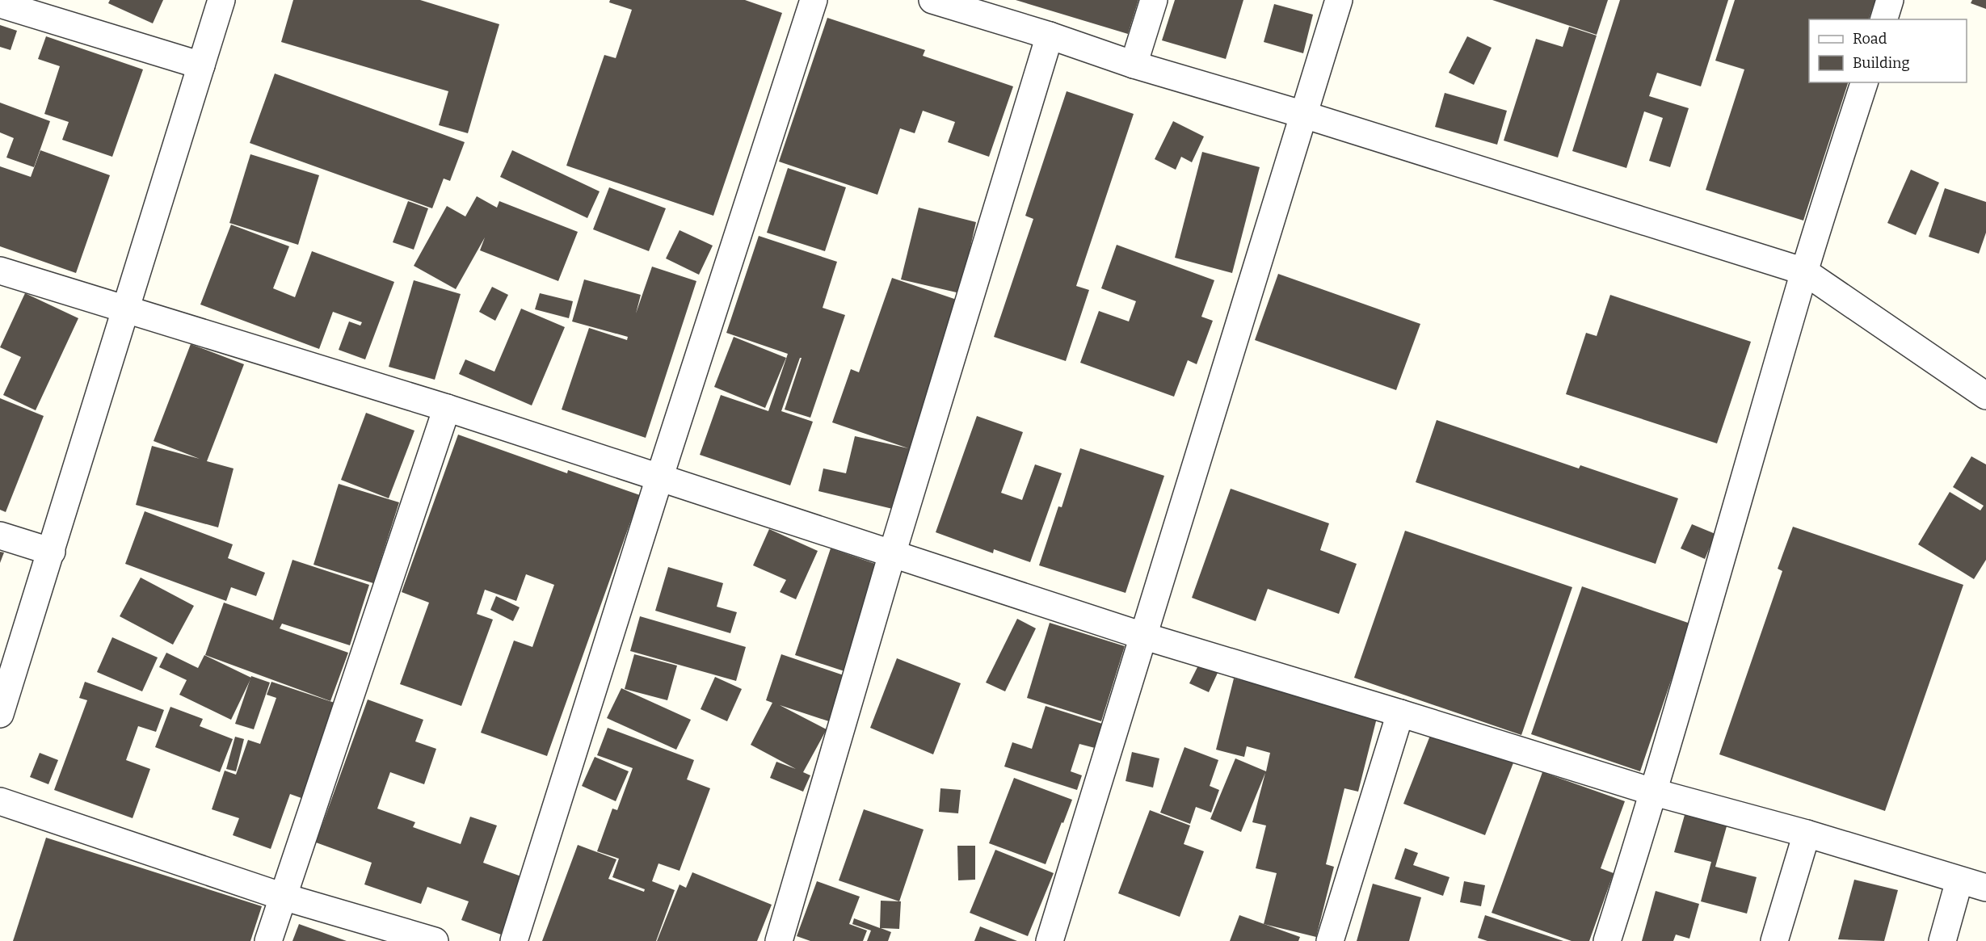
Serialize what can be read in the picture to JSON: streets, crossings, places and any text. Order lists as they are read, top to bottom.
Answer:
{
  "legend": ["Road", "Building"]
}
